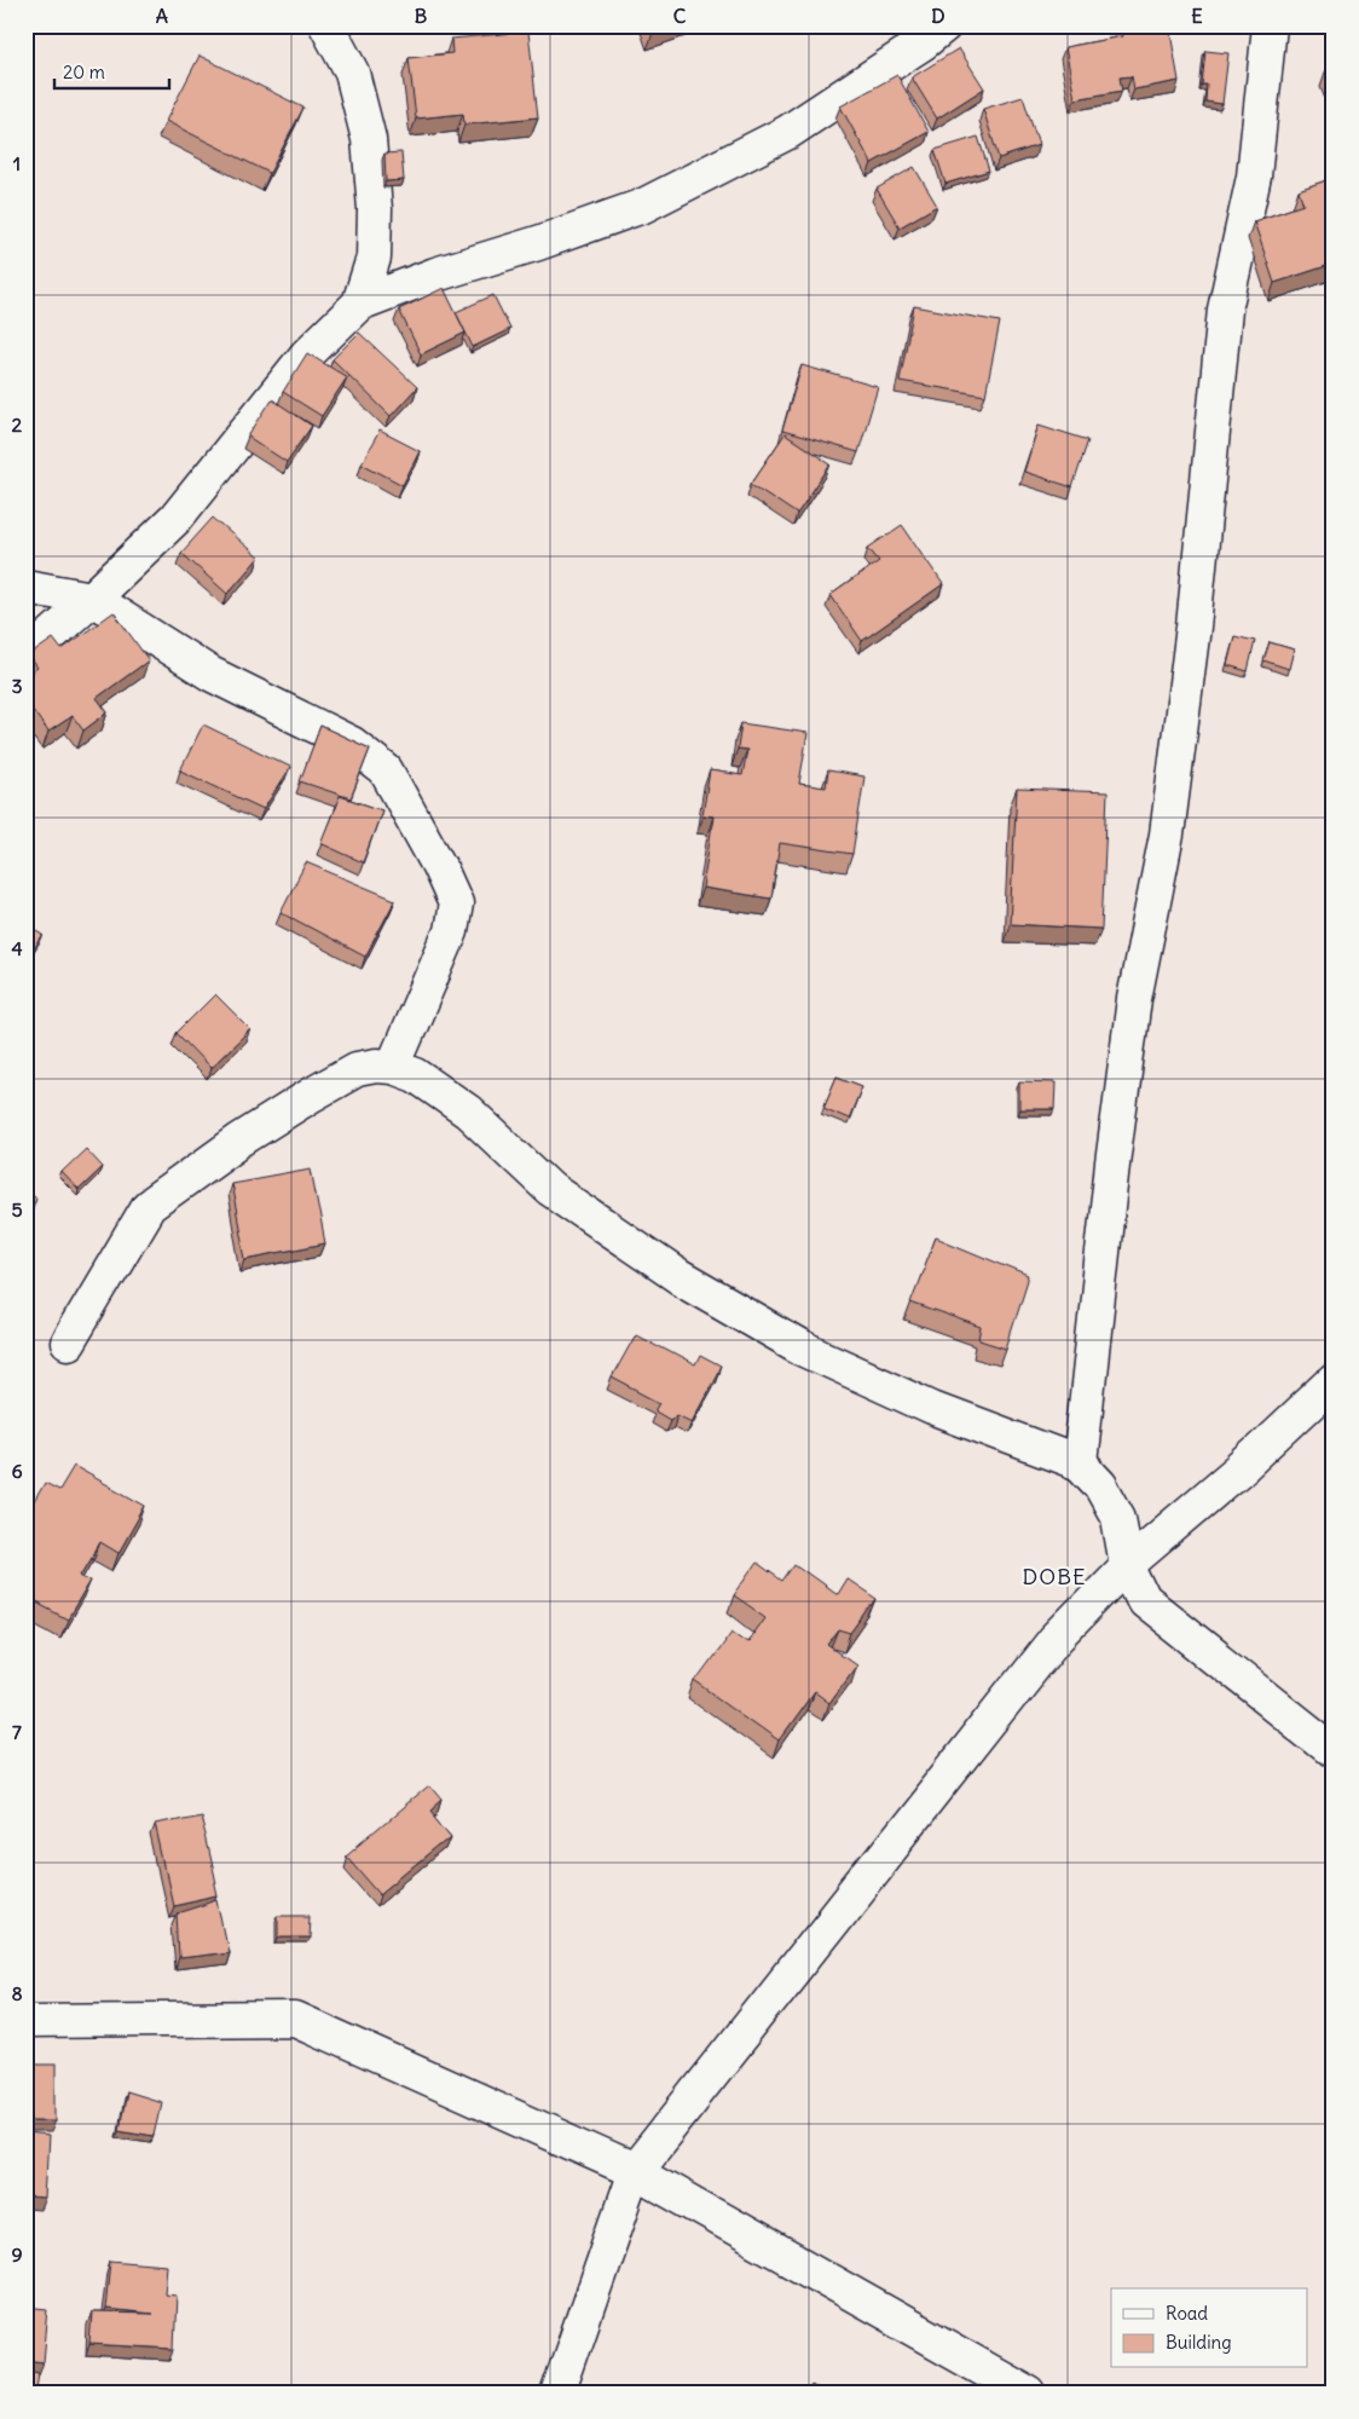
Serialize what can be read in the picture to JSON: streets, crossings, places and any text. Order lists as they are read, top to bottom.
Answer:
{
  "districts": ["DOBE"],
  "legend": ["Road", "Building"],
  "scale_bar": "20 m",
  "grid": {
    "columns": [
      "A",
      "B",
      "C",
      "D",
      "E"
    ],
    "rows": [
      "1",
      "2",
      "3",
      "4",
      "5",
      "6",
      "7",
      "8",
      "9"
    ]
  }
}
